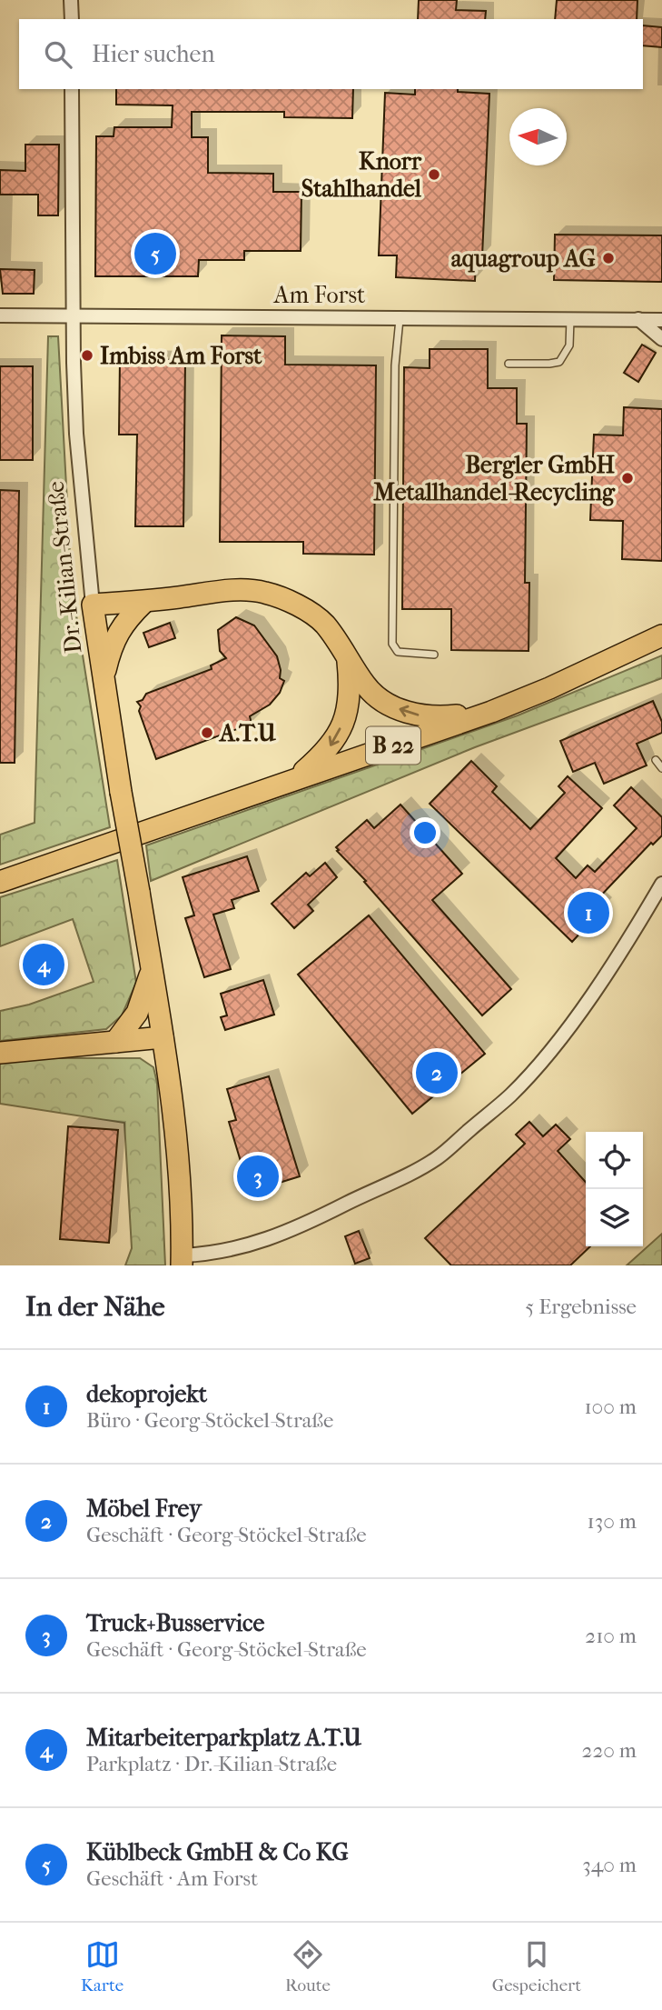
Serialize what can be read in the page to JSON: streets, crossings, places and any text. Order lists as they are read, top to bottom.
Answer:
{
  "streets": {
    "main road": ["Dr.-Kilian-Straße", "B 22"],
    "street": ["Am Forst"]
  },
  "crossings": [
    ["Am Forst", "Dr.-Kilian-Straße"]
  ],
  "places": [
    "Knorr Stahlhandel",
    "aquagroup AG",
    "Imbiss Am Forst",
    "Bergler GmbH Metallhandel-Recycling",
    "A.T.U"
  ],
  "north": "left",
  "page": {
    "search": "Hier suchen",
    "pins": [
      "5",
      "1",
      "4",
      "2",
      "3"
    ],
    "heading": ["In der Nähe", "5 Ergebnisse"],
    "list": [
      {
        "mark": "1",
        "name": "dekoprojekt",
        "note": "Büro · Georg-Stöckel-Straße",
        "value": "100 m"
      },
      {
        "mark": "2",
        "name": "Möbel Frey",
        "note": "Geschäft · Georg-Stöckel-Straße",
        "value": "130 m"
      },
      {
        "mark": "3",
        "name": "Truck+Busservice",
        "note": "Geschäft · Georg-Stöckel-Straße",
        "value": "210 m"
      },
      {
        "mark": "4",
        "name": "Mitarbeiterparkplatz A.T.U",
        "note": "Parkplatz · Dr.-Kilian-Straße",
        "value": "220 m"
      },
      {
        "mark": "5",
        "name": "Küblbeck GmbH & Co KG",
        "note": "Geschäft · Am Forst",
        "value": "340 m"
      }
    ],
    "nav": ["Karte", "Route", "Gespeichert"]
  }
}
